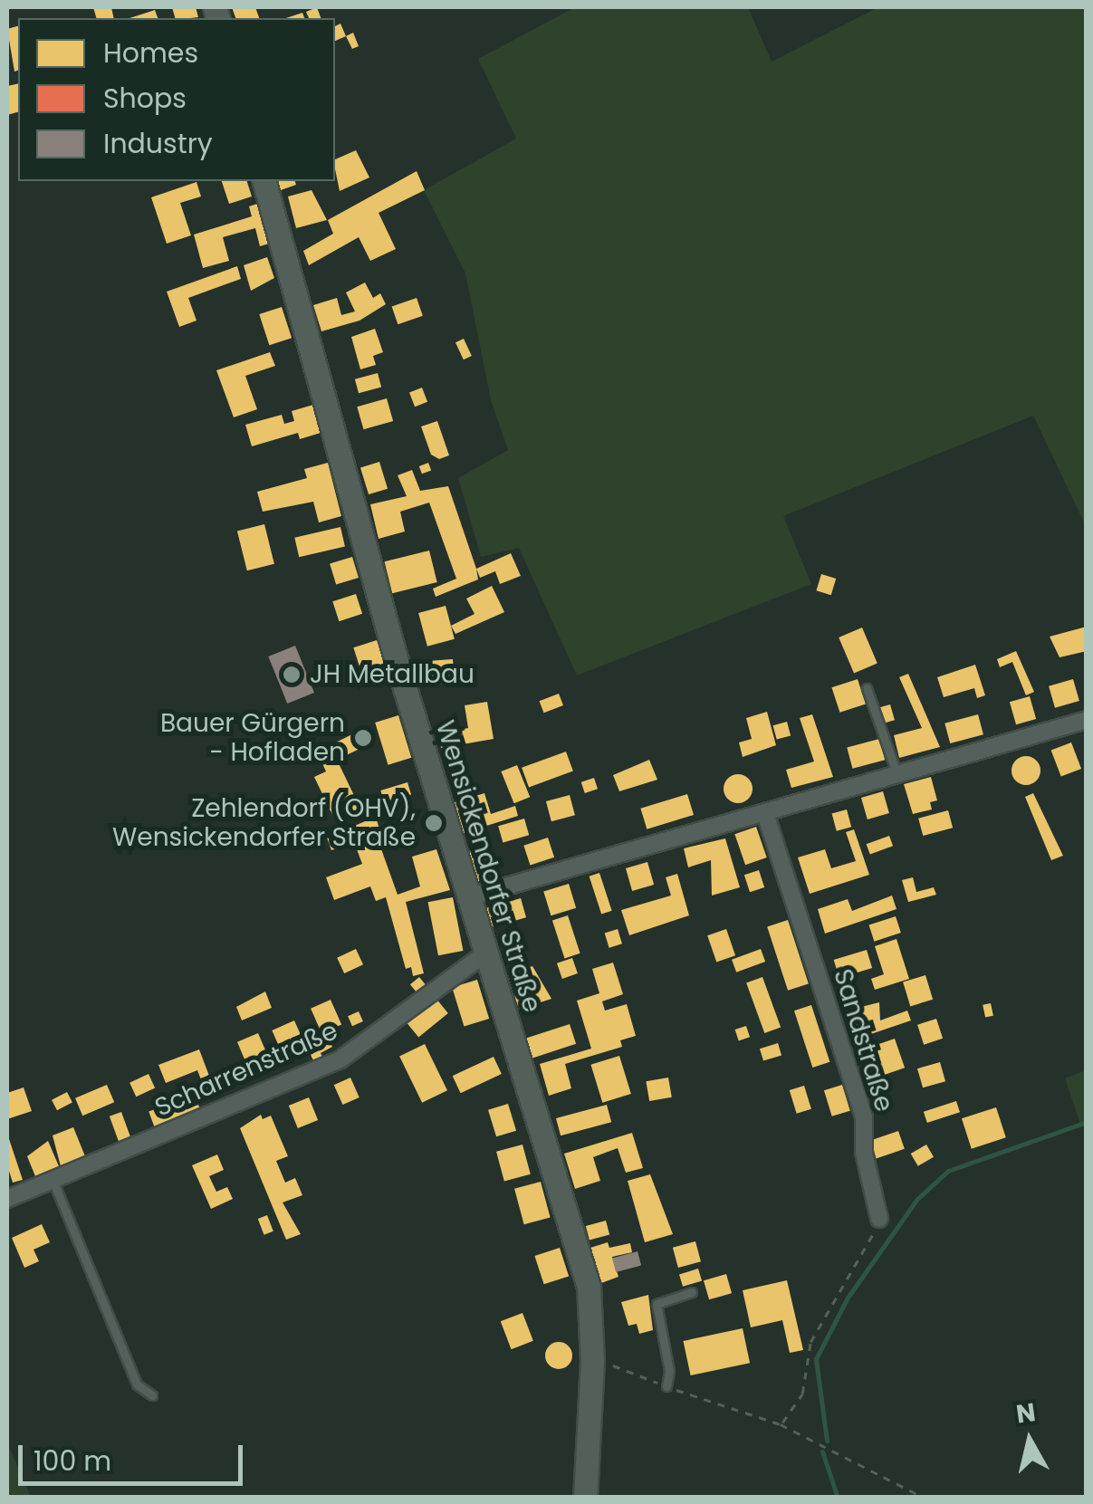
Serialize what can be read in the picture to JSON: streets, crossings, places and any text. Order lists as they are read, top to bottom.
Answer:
{
  "streets": {
    "main road": ["Wensickendorfer Straße"],
    "street": ["Sandstraße", "Scharrenstraße"]
  },
  "crossings": [
    ["Wensickendorfer Straße", "Scharrenstraße"]
  ],
  "places": ["JH Metallbau", "Bauer Gürgern - Hofladen", "Zehlendorf (OHV), Wensickendorfer Straße"],
  "legend": ["Homes", "Shops", "Industry"],
  "scale_bar": "100 m",
  "north": "top"
}
